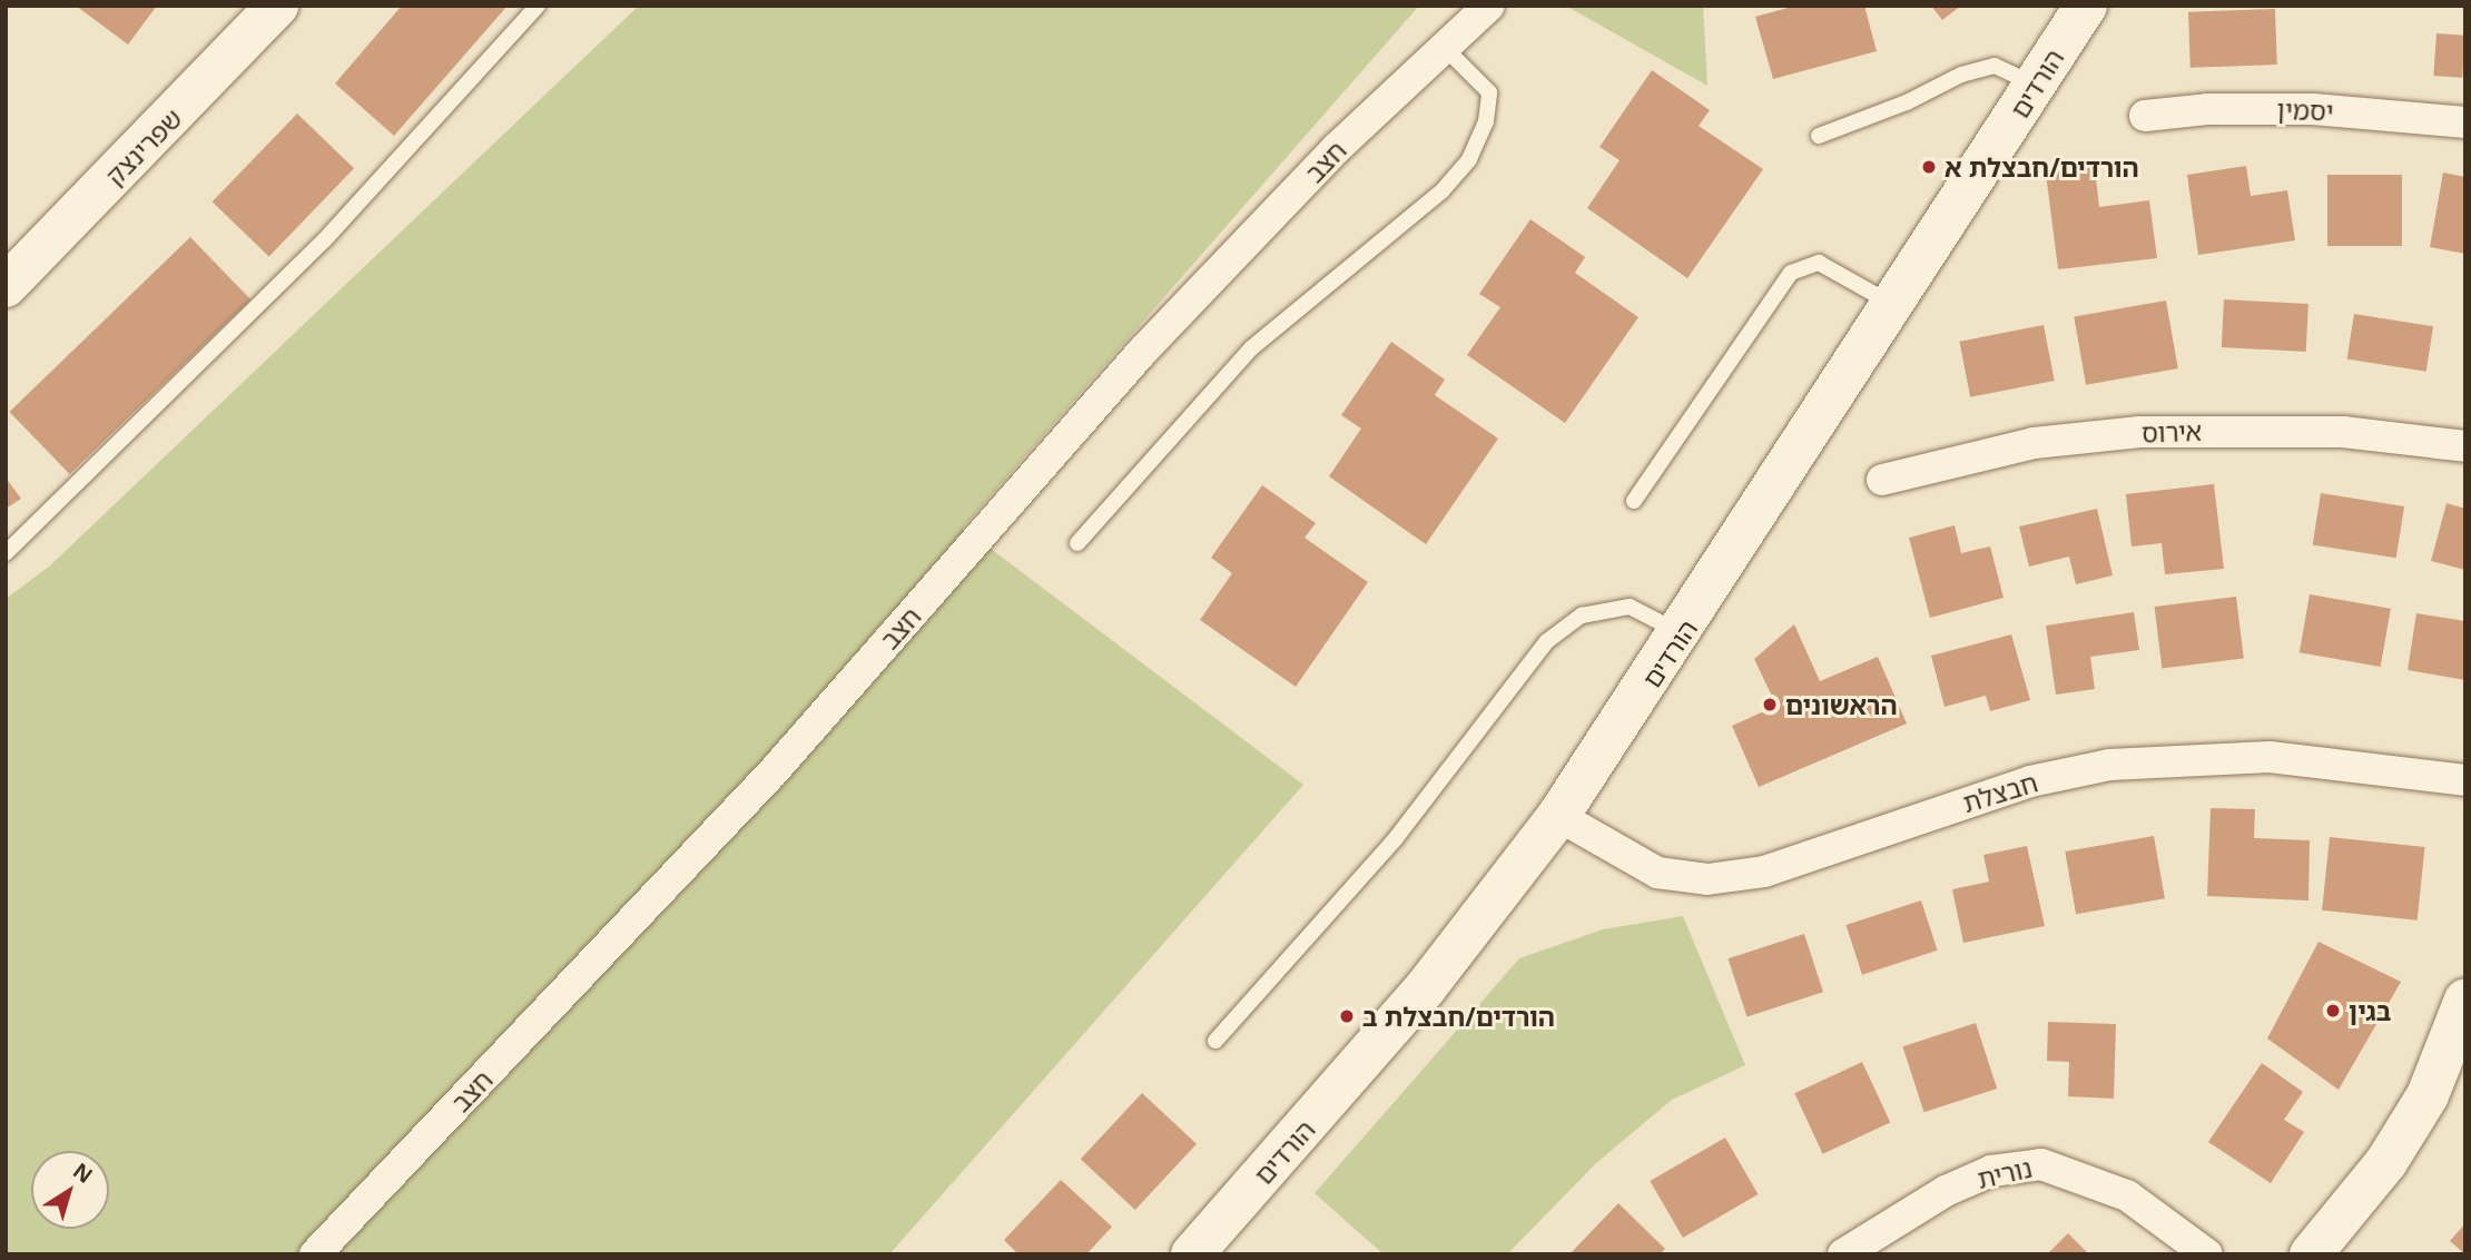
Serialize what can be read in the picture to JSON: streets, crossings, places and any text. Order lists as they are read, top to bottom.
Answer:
{
  "streets": {
    "street": [
      "הורדים",
      "יסמין",
      "שפרינצק",
      "חצב",
      "אירוס",
      "חבצלת",
      "נורית"
    ]
  },
  "crossings": [
    ["הורדים", "חבצלת"]
  ],
  "places": [
    "הורדים/חבצלת א",
    "הראשונים",
    "בגין",
    "הורדים/חבצלת ב"
  ],
  "north": "top right"
}
